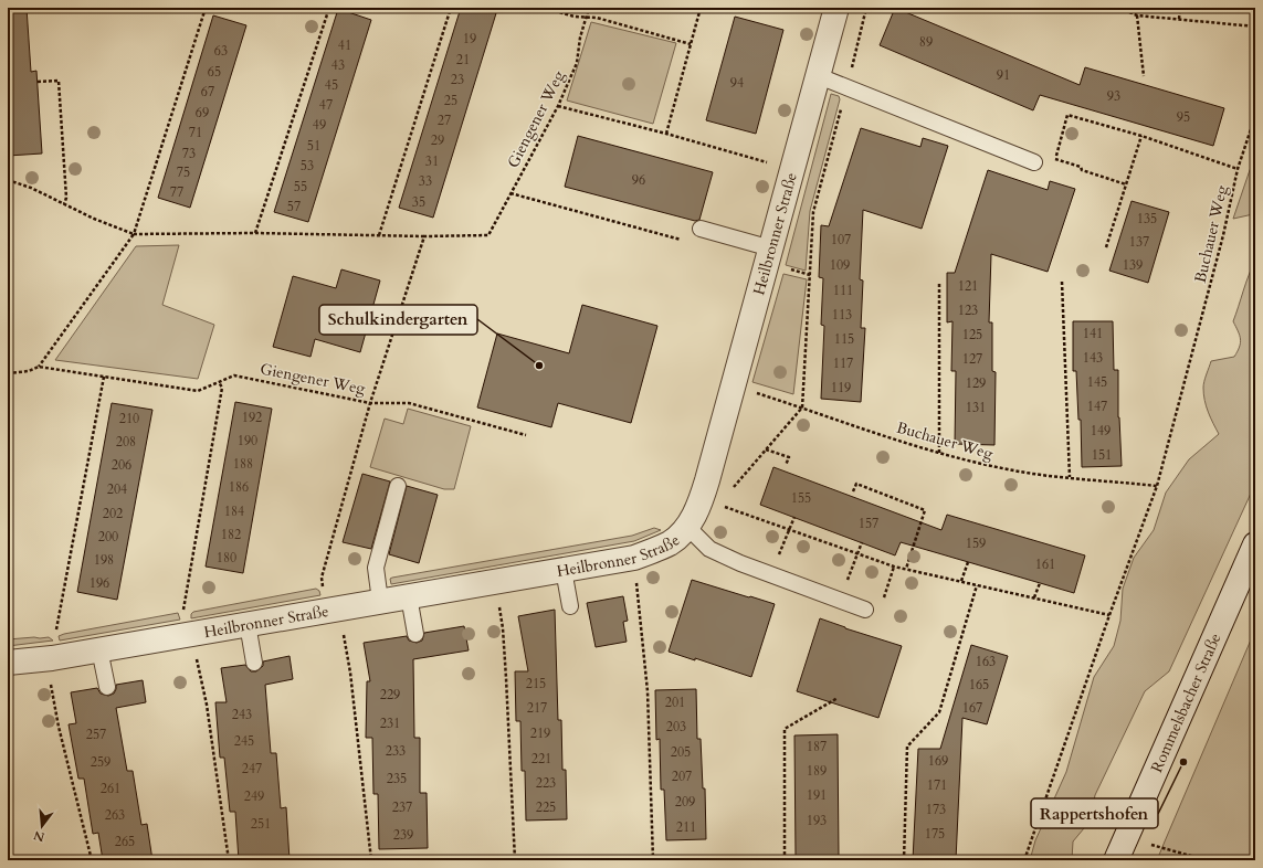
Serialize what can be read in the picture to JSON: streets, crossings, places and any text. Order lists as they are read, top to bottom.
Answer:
{
  "streets": {
    "street": ["Heilbronner Straße", "Rommelsbacher Straße"],
    "path": ["Giengener Weg", "Buchauer Weg"]
  },
  "crossings": [
    ["Heilbronner Straße", "Buchauer Weg"]
  ],
  "places": ["Schulkindergarten", "Rappertshofen"],
  "house_numbers": [
    "19",
    "89",
    "41",
    "63",
    "21",
    "43",
    "65",
    "91",
    "23",
    "94",
    "45",
    "67",
    "93",
    "25",
    "47",
    "69",
    "95",
    "27",
    "49",
    "71",
    "29",
    "51",
    "73",
    "31",
    "53",
    "75",
    "96",
    "33",
    "55",
    "77",
    "35",
    "57",
    "135",
    "107",
    "137",
    "109",
    "139",
    "121",
    "111",
    "123",
    "113",
    "141",
    "125",
    "115",
    "143",
    "127",
    "117",
    "145",
    "129",
    "119",
    "147",
    "131",
    "192",
    "210",
    "149",
    "190",
    "208",
    "151",
    "188",
    "206",
    "186",
    "204",
    "155",
    "184",
    "202",
    "157",
    "182",
    "200",
    "159",
    "180",
    "198",
    "161",
    "196",
    "163",
    "215",
    "165",
    "229",
    "201",
    "217",
    "167",
    "243",
    "231",
    "203",
    "219",
    "257",
    "245",
    "187",
    "233",
    "205",
    "221",
    "169",
    "259",
    "247",
    "189",
    "207",
    "235",
    "223",
    "171",
    "261",
    "191",
    "249",
    "209",
    "237",
    "225",
    "173",
    "263",
    "193",
    "251",
    "211",
    "175",
    "239",
    "265"
  ],
  "north": "bottom"
}
